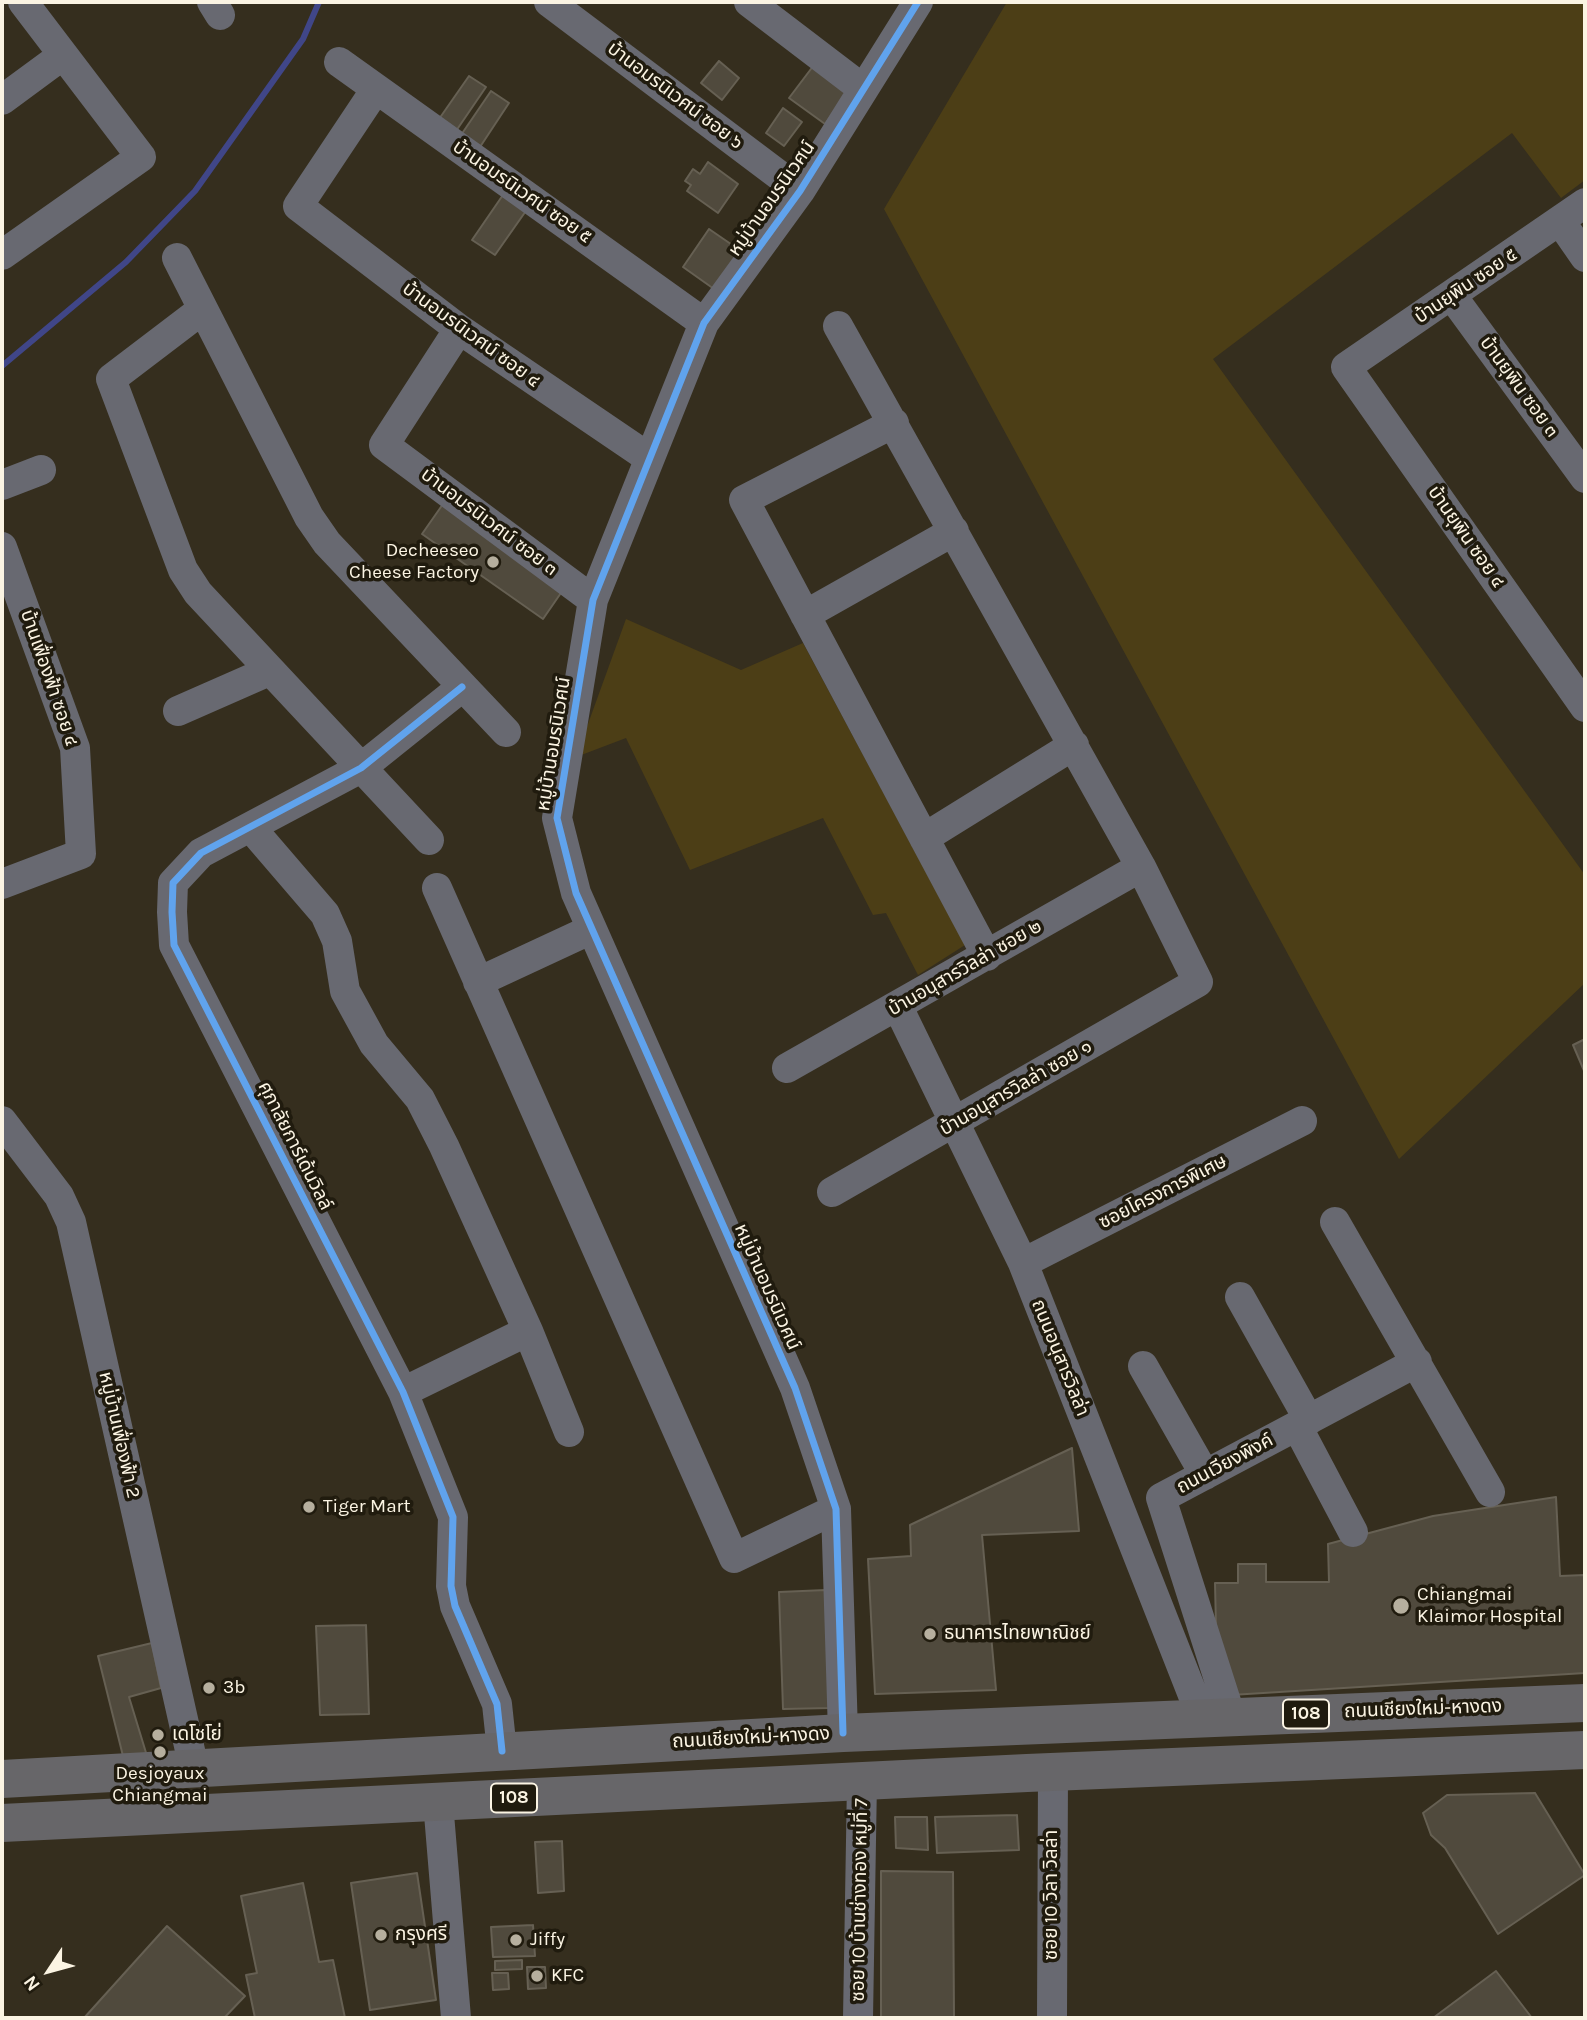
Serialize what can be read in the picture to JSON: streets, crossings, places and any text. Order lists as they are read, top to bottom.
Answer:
{
  "streets": {
    "main road": ["ถนนเชียงใหม่-หางดง", "108"],
    "street": [
      "บ้านอมรนิเวศน์ ซอย ๖",
      "บ้านอมรนิเวศน์ ซอย ๕",
      "หมู่บ้านอมรนิเวศน์",
      "บ้านยุพิน ซอย ๕",
      "บ้านอมรนิเวศน์ ซอย ๔",
      "บ้านยุพิน ซอย ๓",
      "บ้านอมรนิเวศน์ ซอย ๓",
      "บ้านยุพิน ซอย ๔",
      "บ้านเฟื่องฟ้า ซอย ๔",
      "บ้านอนุสารวิลล่า ซอย ๒",
      "บ้านอนุสารวิลล่า ซอย ๑",
      "ศุภาลัยการ์เด้นวิลล์",
      "ซอยโครงการพิเศษ",
      "ถนนอนุสารวิลล่า",
      "หมู่บ้านเฟื่องฟ้า 2",
      "ถนนเวียงพิงค์",
      "ซอย 10 วิลา วิลล่า",
      "ซอย 10 บ้านช่างทอง หมู่ที่ 7"
    ]
  },
  "crossings": [
    ["บ้านอมรนิเวศน์ ซอย ๖", "หมู่บ้านอมรนิเวศน์"],
    ["บ้านอมรนิเวศน์ ซอย ๕", "หมู่บ้านอมรนิเวศน์"],
    ["บ้านอมรนิเวศน์ ซอย ๕", "บ้านอมรนิเวศน์ ซอย ๔"],
    ["หมู่บ้านอมรนิเวศน์", "บ้านอมรนิเวศน์ ซอย ๔"],
    ["หมู่บ้านอมรนิเวศน์", "บ้านอมรนิเวศน์ ซอย ๓"],
    ["หมู่บ้านอมรนิเวศน์", "ถนนเชียงใหม่-หางดง"],
    ["บ้านยุพิน ซอย ๕", "บ้านยุพิน ซอย ๓"],
    ["บ้านยุพิน ซอย ๕", "บ้านยุพิน ซอย ๔"],
    ["บ้านอมรนิเวศน์ ซอย ๔", "บ้านอมรนิเวศน์ ซอย ๓"],
    ["บ้านอนุสารวิลล่า ซอย ๒", "บ้านอนุสารวิลล่า ซอย ๑"],
    ["บ้านอนุสารวิลล่า ซอย ๒", "ถนนอนุสารวิลล่า"],
    ["บ้านอนุสารวิลล่า ซอย ๑", "ถนนอนุสารวิลล่า"],
    ["ศุภาลัยการ์เด้นวิลล์", "ถนนเชียงใหม่-หางดง"],
    ["ซอยโครงการพิเศษ", "ถนนอนุสารวิลล่า"],
    ["ถนนอนุสารวิลล่า", "ถนนเวียงพิงค์"],
    ["ถนนอนุสารวิลล่า", "ถนนเชียงใหม่-หางดง"],
    ["หมู่บ้านเฟื่องฟ้า 2", "ถนนเชียงใหม่-หางดง"],
    ["ถนนเวียงพิงค์", "ถนนเชียงใหม่-หางดง"],
    ["108", "ซอย 10 วิลา วิลล่า"],
    ["108", "ซอย 10 บ้านช่างทอง หมู่ที่ 7"]
  ],
  "places": [
    "Decheeseo Cheese Factory",
    "Tiger Mart",
    "Chiangmai Klaimor Hospital",
    "ธนาคารไทยพาณิชย์",
    "3b",
    "เดโชโย่",
    "Desjoyaux Chiangmai",
    "กรุงศรี",
    "Jiffy",
    "KFC"
  ],
  "north": "bottom left"
}
